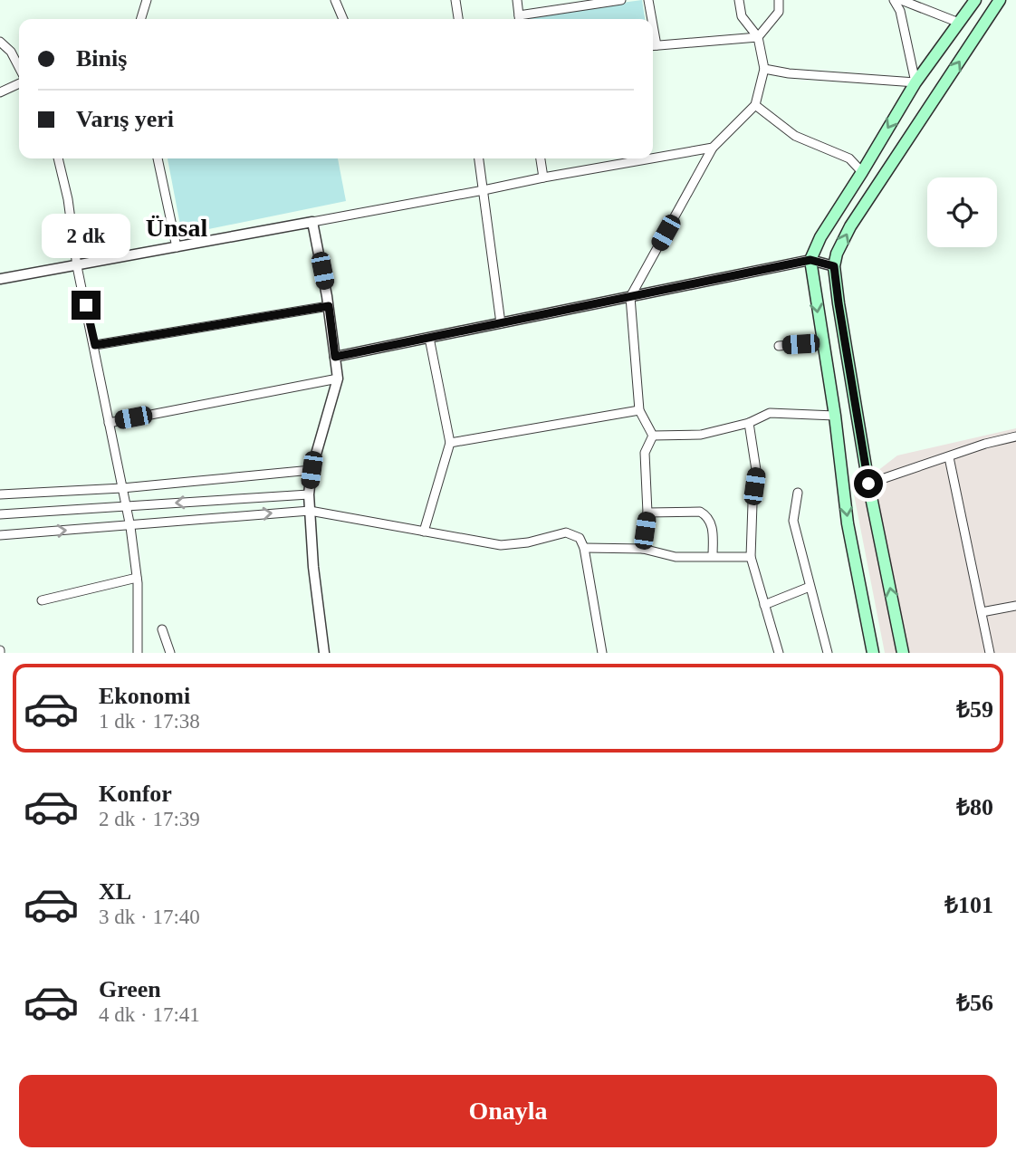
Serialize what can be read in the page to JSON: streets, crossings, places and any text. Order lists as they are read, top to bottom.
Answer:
{
  "districts": ["Ünsal"],
  "page": {
    "banner": ["Biniş", "Varış yeri"],
    "bubble": "2 dk",
    "list": [
      {
        "name": "Ekonomi",
        "note": "1 dk · 17:38",
        "value": "₺59"
      },
      {
        "name": "Konfor",
        "note": "2 dk · 17:39",
        "value": "₺80"
      },
      {
        "name": "XL",
        "note": "3 dk · 17:40",
        "value": "₺101"
      },
      {
        "name": "Green",
        "note": "4 dk · 17:41",
        "value": "₺56"
      }
    ],
    "buttons": "Onayla"
  }
}
